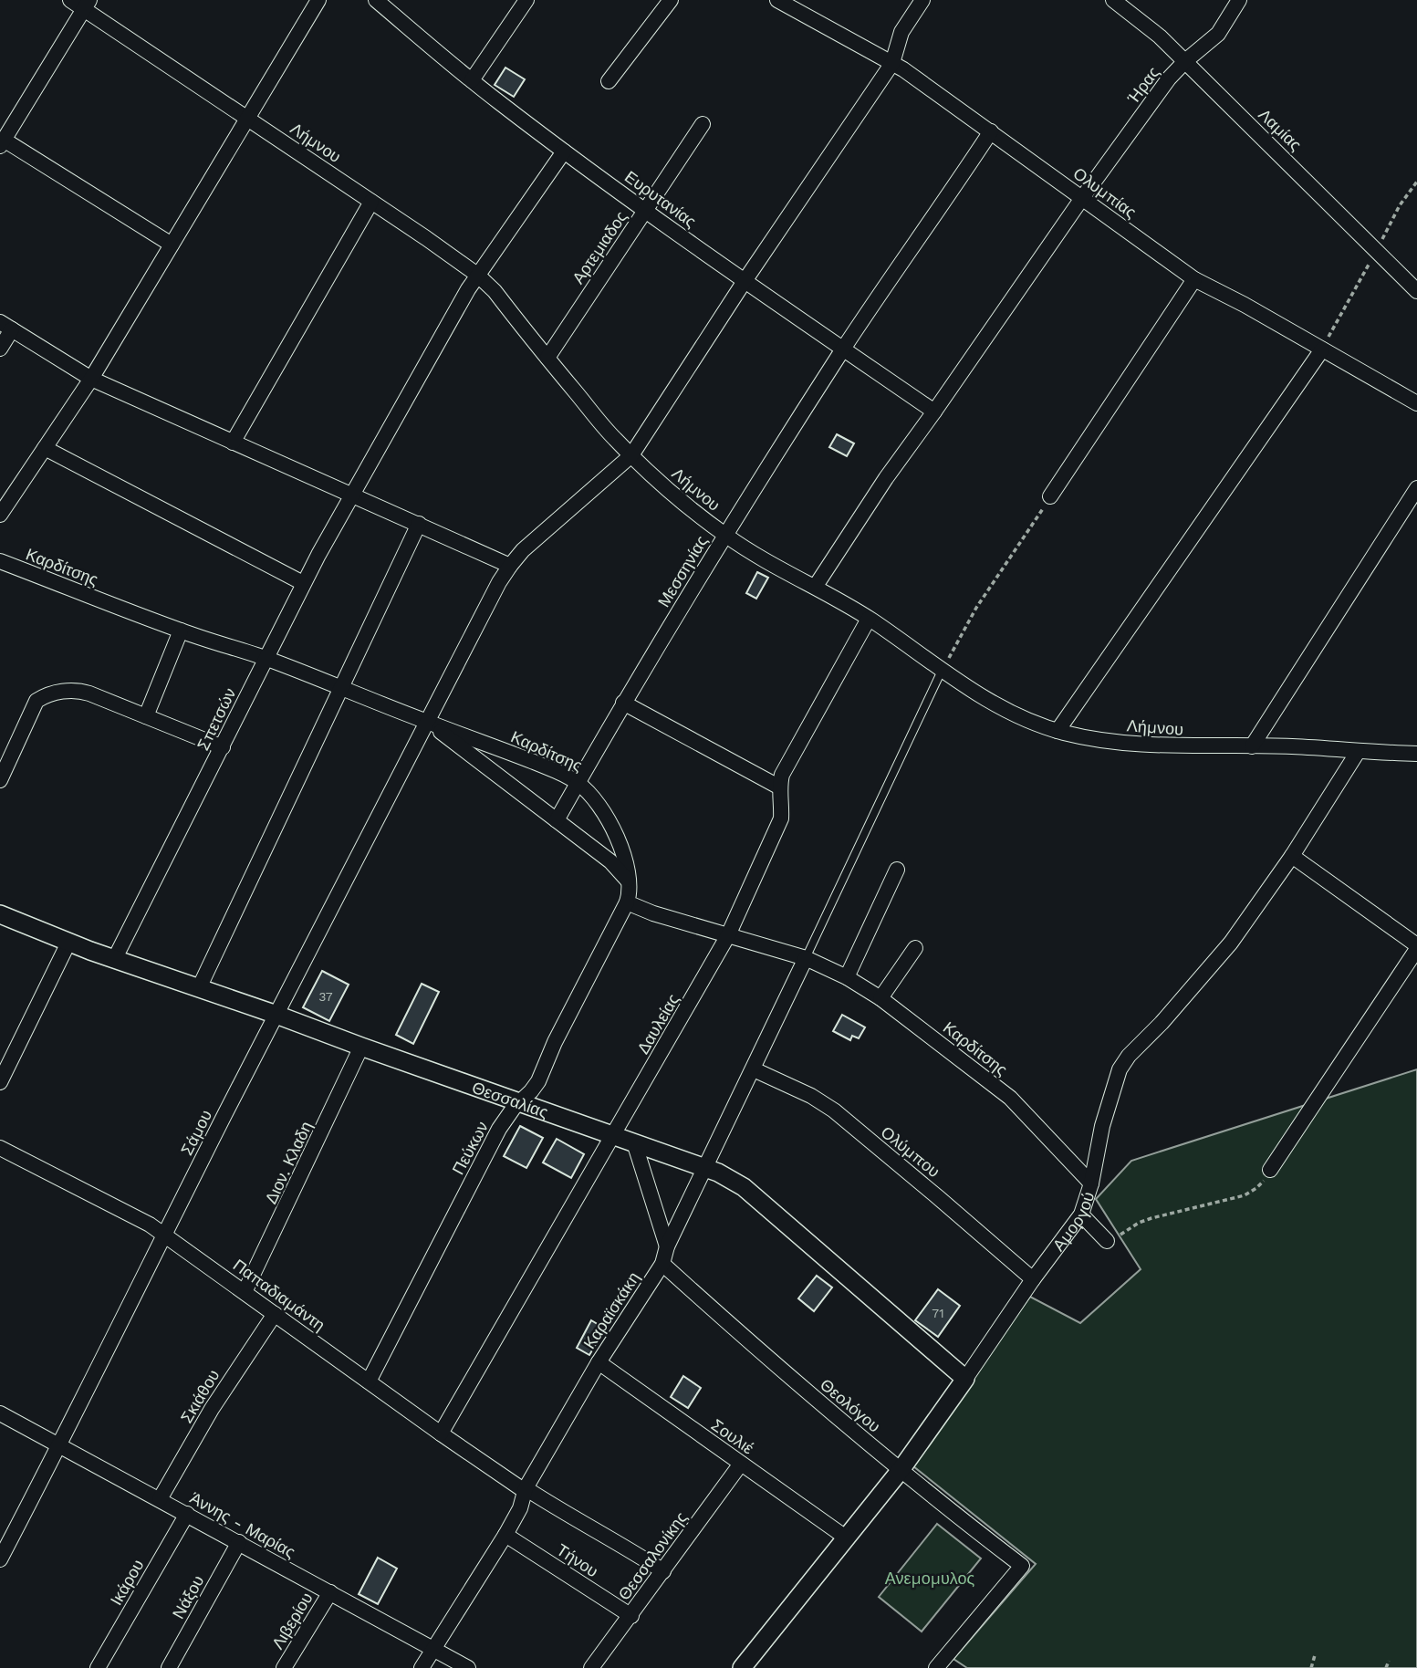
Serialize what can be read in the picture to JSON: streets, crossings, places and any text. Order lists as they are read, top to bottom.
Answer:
{
  "streets": {
    "street": [
      "Ήρας",
      "Λαμίας",
      "Λήμνου",
      "Ολυμπίας",
      "Ευρυτανίας",
      "Αρτεμιαδος",
      "Καρδίτσης",
      "Μεσσηνίας",
      "Σπετσών",
      "Δαυλείας",
      "Θεσσαλίας",
      "Σάμου",
      "Πεύκων",
      "Ολύμπου",
      "Διον. Κλαδη",
      "Αμοργού",
      "Παπαδιαμάντη",
      "Καραϊσκάκη",
      "Σκιάθου",
      "Θεολόγου",
      "Σουλιέ",
      "Άννης - Μαρίας",
      "Θεσσαλονίκης",
      "Τήνου",
      "Ικάρου",
      "Νάξου",
      "Λιβερίου"
    ]
  },
  "crossings": [
    ["Ήρας", "Λαμίας"],
    ["Ήρας", "Λήμνου"],
    ["Ήρας", "Ολυμπίας"],
    ["Ήρας", "Ευρυτανίας"],
    ["Λήμνου", "Αρτεμιαδος"],
    ["Λήμνου", "Μεσσηνίας"],
    ["Λήμνου", "Σπετσών"],
    ["Λήμνου", "Δαυλείας"],
    ["Λήμνου", "Σάμου"],
    ["Λήμνου", "Αμοργού"],
    ["Ολυμπίας", "Μεσσηνίας"],
    ["Ολυμπίας", "Σάμου"],
    ["Ευρυτανίας", "Αρτεμιαδος"],
    ["Ευρυτανίας", "Μεσσηνίας"],
    ["Ευρυτανίας", "Σπετσών"],
    ["Ευρυτανίας", "Σάμου"],
    ["Καρδίτσης", "Μεσσηνίας"],
    ["Καρδίτσης", "Σπετσών"],
    ["Καρδίτσης", "Δαυλείας"],
    ["Καρδίτσης", "Σάμου"],
    ["Καρδίτσης", "Πεύκων"],
    ["Καρδίτσης", "Αμοργού"],
    ["Καρδίτσης", "Καραϊσκάκη"],
    ["Σπετσών", "Θεσσαλίας"],
    ["Δαυλείας", "Θεσσαλίας"],
    ["Δαυλείας", "Παπαδιαμάντη"],
    ["Θεσσαλίας", "Σάμου"],
    ["Θεσσαλίας", "Πεύκων"],
    ["Θεσσαλίας", "Διον. Κλαδη"],
    ["Θεσσαλίας", "Αμοργού"],
    ["Θεσσαλίας", "Καραϊσκάκη"],
    ["Σάμου", "Παπαδιαμάντη"],
    ["Σάμου", "Άννης - Μαρίας"],
    ["Πεύκων", "Παπαδιαμάντη"],
    ["Ολύμπου", "Αμοργού"],
    ["Ολύμπου", "Καραϊσκάκη"],
    ["Διον. Κλαδη", "Παπαδιαμάντη"],
    ["Αμοργού", "Θεολόγου"],
    ["Αμοργού", "Σουλιέ"],
    ["Παπαδιαμάντη", "Καραϊσκάκη"],
    ["Παπαδιαμάντη", "Σκιάθου"],
    ["Παπαδιαμάντη", "Θεσσαλονίκης"],
    ["Καραϊσκάκη", "Θεολόγου"],
    ["Καραϊσκάκη", "Σουλιέ"],
    ["Καραϊσκάκη", "Άννης - Μαρίας"],
    ["Καραϊσκάκη", "Τήνου"],
    ["Σκιάθου", "Άννης - Μαρίας"],
    ["Σουλιέ", "Θεσσαλονίκης"],
    ["Άννης - Μαρίας", "Ικάρου"],
    ["Άννης - Μαρίας", "Νάξου"],
    ["Άννης - Μαρίας", "Λιβερίου"],
    ["Θεσσαλονίκης", "Τήνου"]
  ],
  "parks": ["Ανεμομυλος"],
  "house_numbers": ["37", "71"]
}
